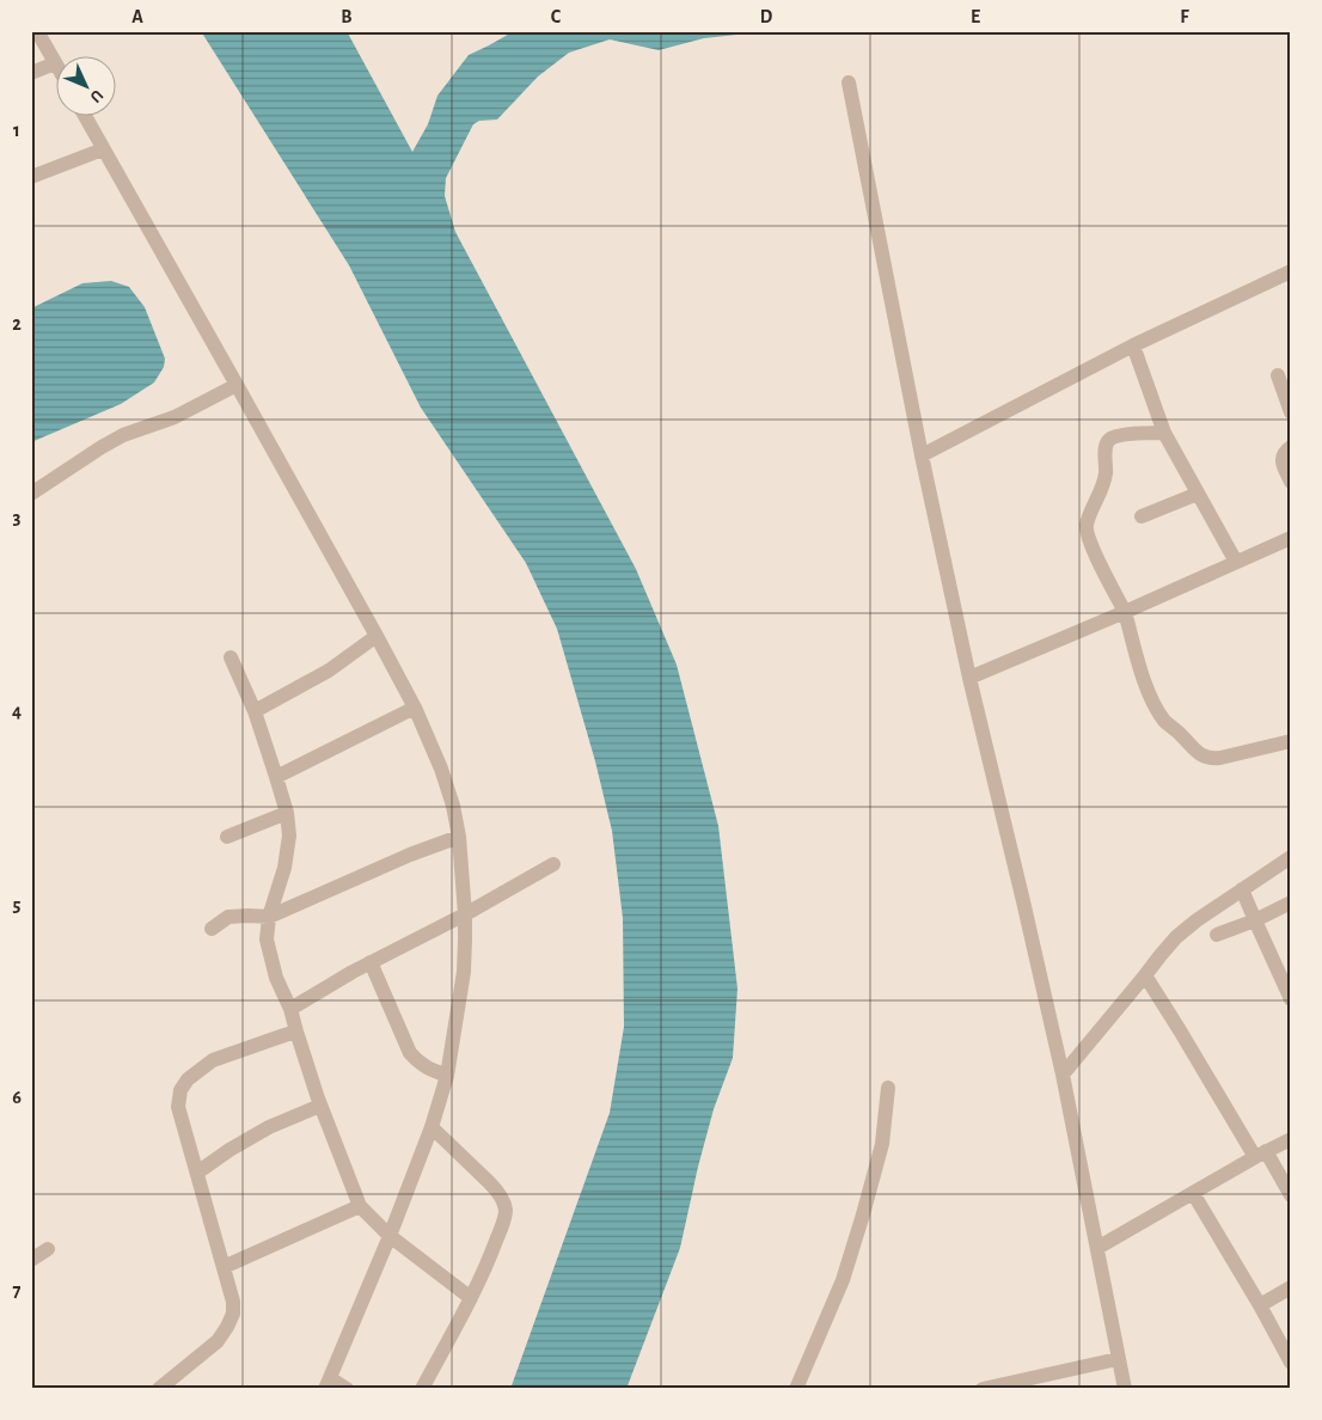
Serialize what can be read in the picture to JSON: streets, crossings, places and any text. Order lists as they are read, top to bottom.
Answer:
{
  "north": "bottom right",
  "grid": {
    "columns": [
      "A",
      "B",
      "C",
      "D",
      "E",
      "F"
    ],
    "rows": [
      "1",
      "2",
      "3",
      "4",
      "5",
      "6",
      "7"
    ]
  }
}
